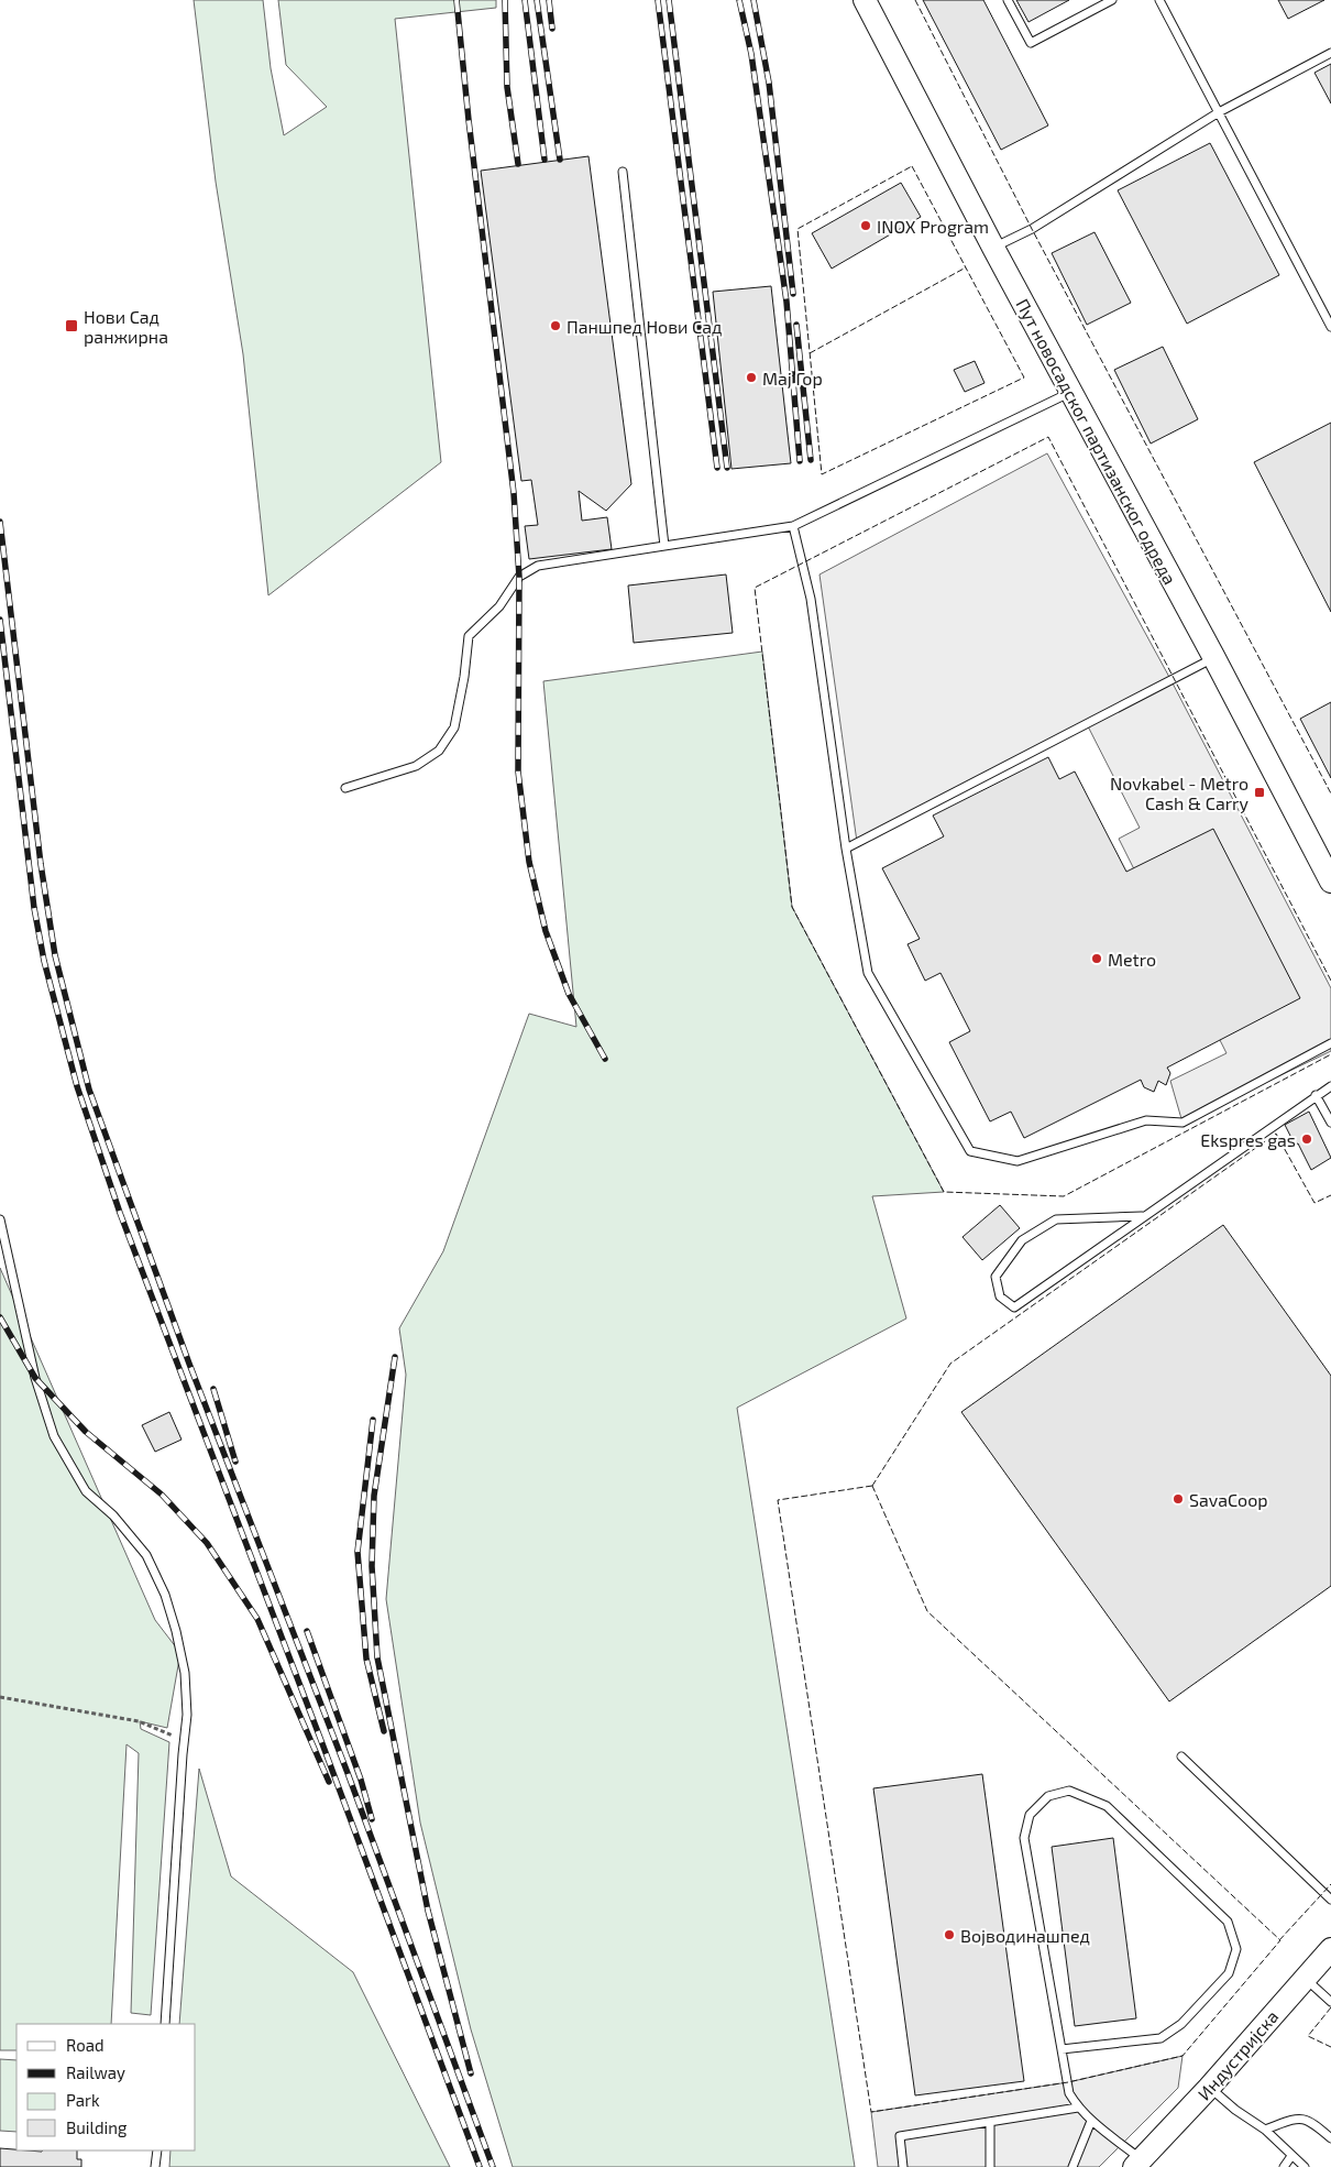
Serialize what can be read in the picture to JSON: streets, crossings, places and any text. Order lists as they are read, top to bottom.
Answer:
{
  "streets": {
    "street": ["Пут новосадског партизанског одреда", "Индустријска"]
  },
  "places": {
    "other": [
      "INOX Program",
      "Паншпед Нови Сад",
      "Мај Гор",
      "Metro",
      "Ekspres gas",
      "SavaCoop",
      "Војводинашпед"
    ],
    "transit": ["Нови Сад ранжирна", "Novkabel - Metro Cash & Carry"]
  },
  "legend": [
    "Road",
    "Railway",
    "Park",
    "Building"
  ]
}
